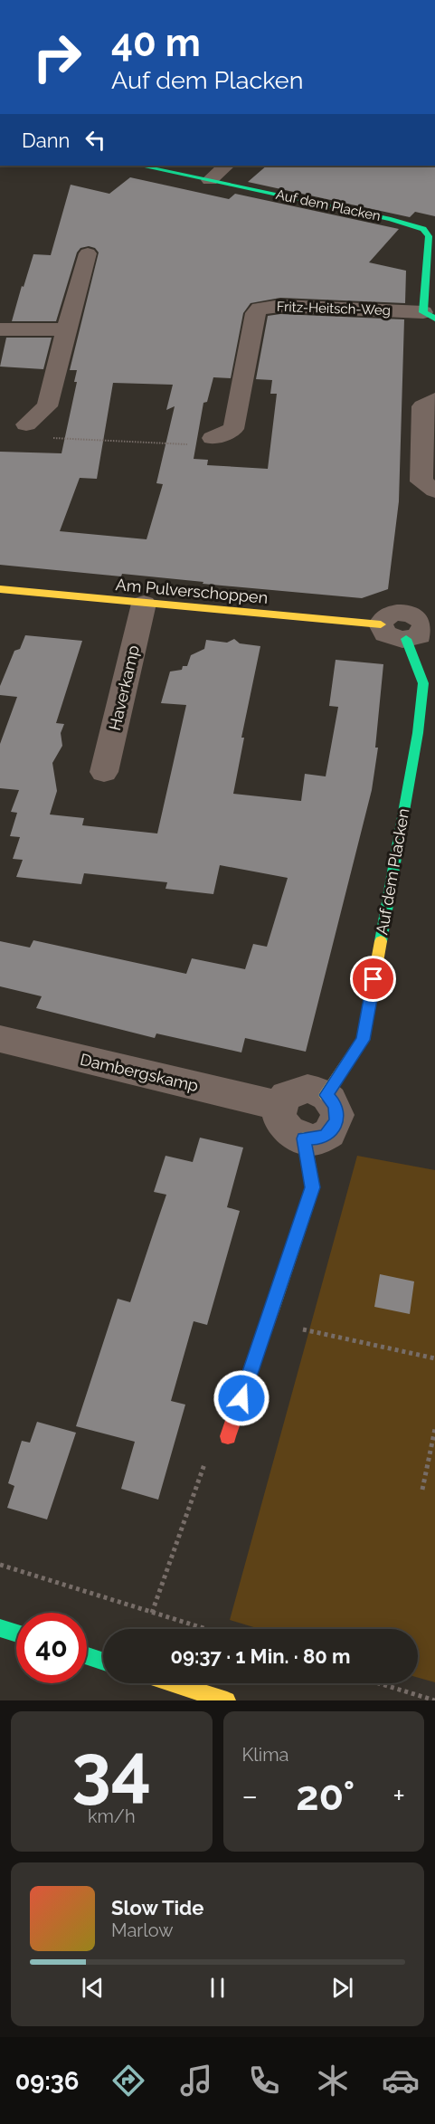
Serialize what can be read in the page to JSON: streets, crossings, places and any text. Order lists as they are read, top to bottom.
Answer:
{
  "streets": {
    "street": [
      "Auf dem Placken",
      "Fritz-Heitsch-Weg",
      "Am Pulverschoppen",
      "Haverkamp",
      "Dambergskamp"
    ]
  },
  "crossings": [
    ["Auf dem Placken", "Fritz-Heitsch-Weg"],
    ["Auf dem Placken", "Dambergskamp"],
    ["Am Pulverschoppen", "Haverkamp"]
  ],
  "page": {
    "turn": ["40 m", "Auf dem Placken"],
    "then": "Dann",
    "limit": "40",
    "trip": "09:37 · 1 Min. · 80 m",
    "tile": [
      ["34", "km/h"],
      "Klima"
    ],
    "heat": ["−", "20°", "+"],
    "song": ["Slow Tide", "Marlow"],
    "tabs": "09:36"
  }
}
